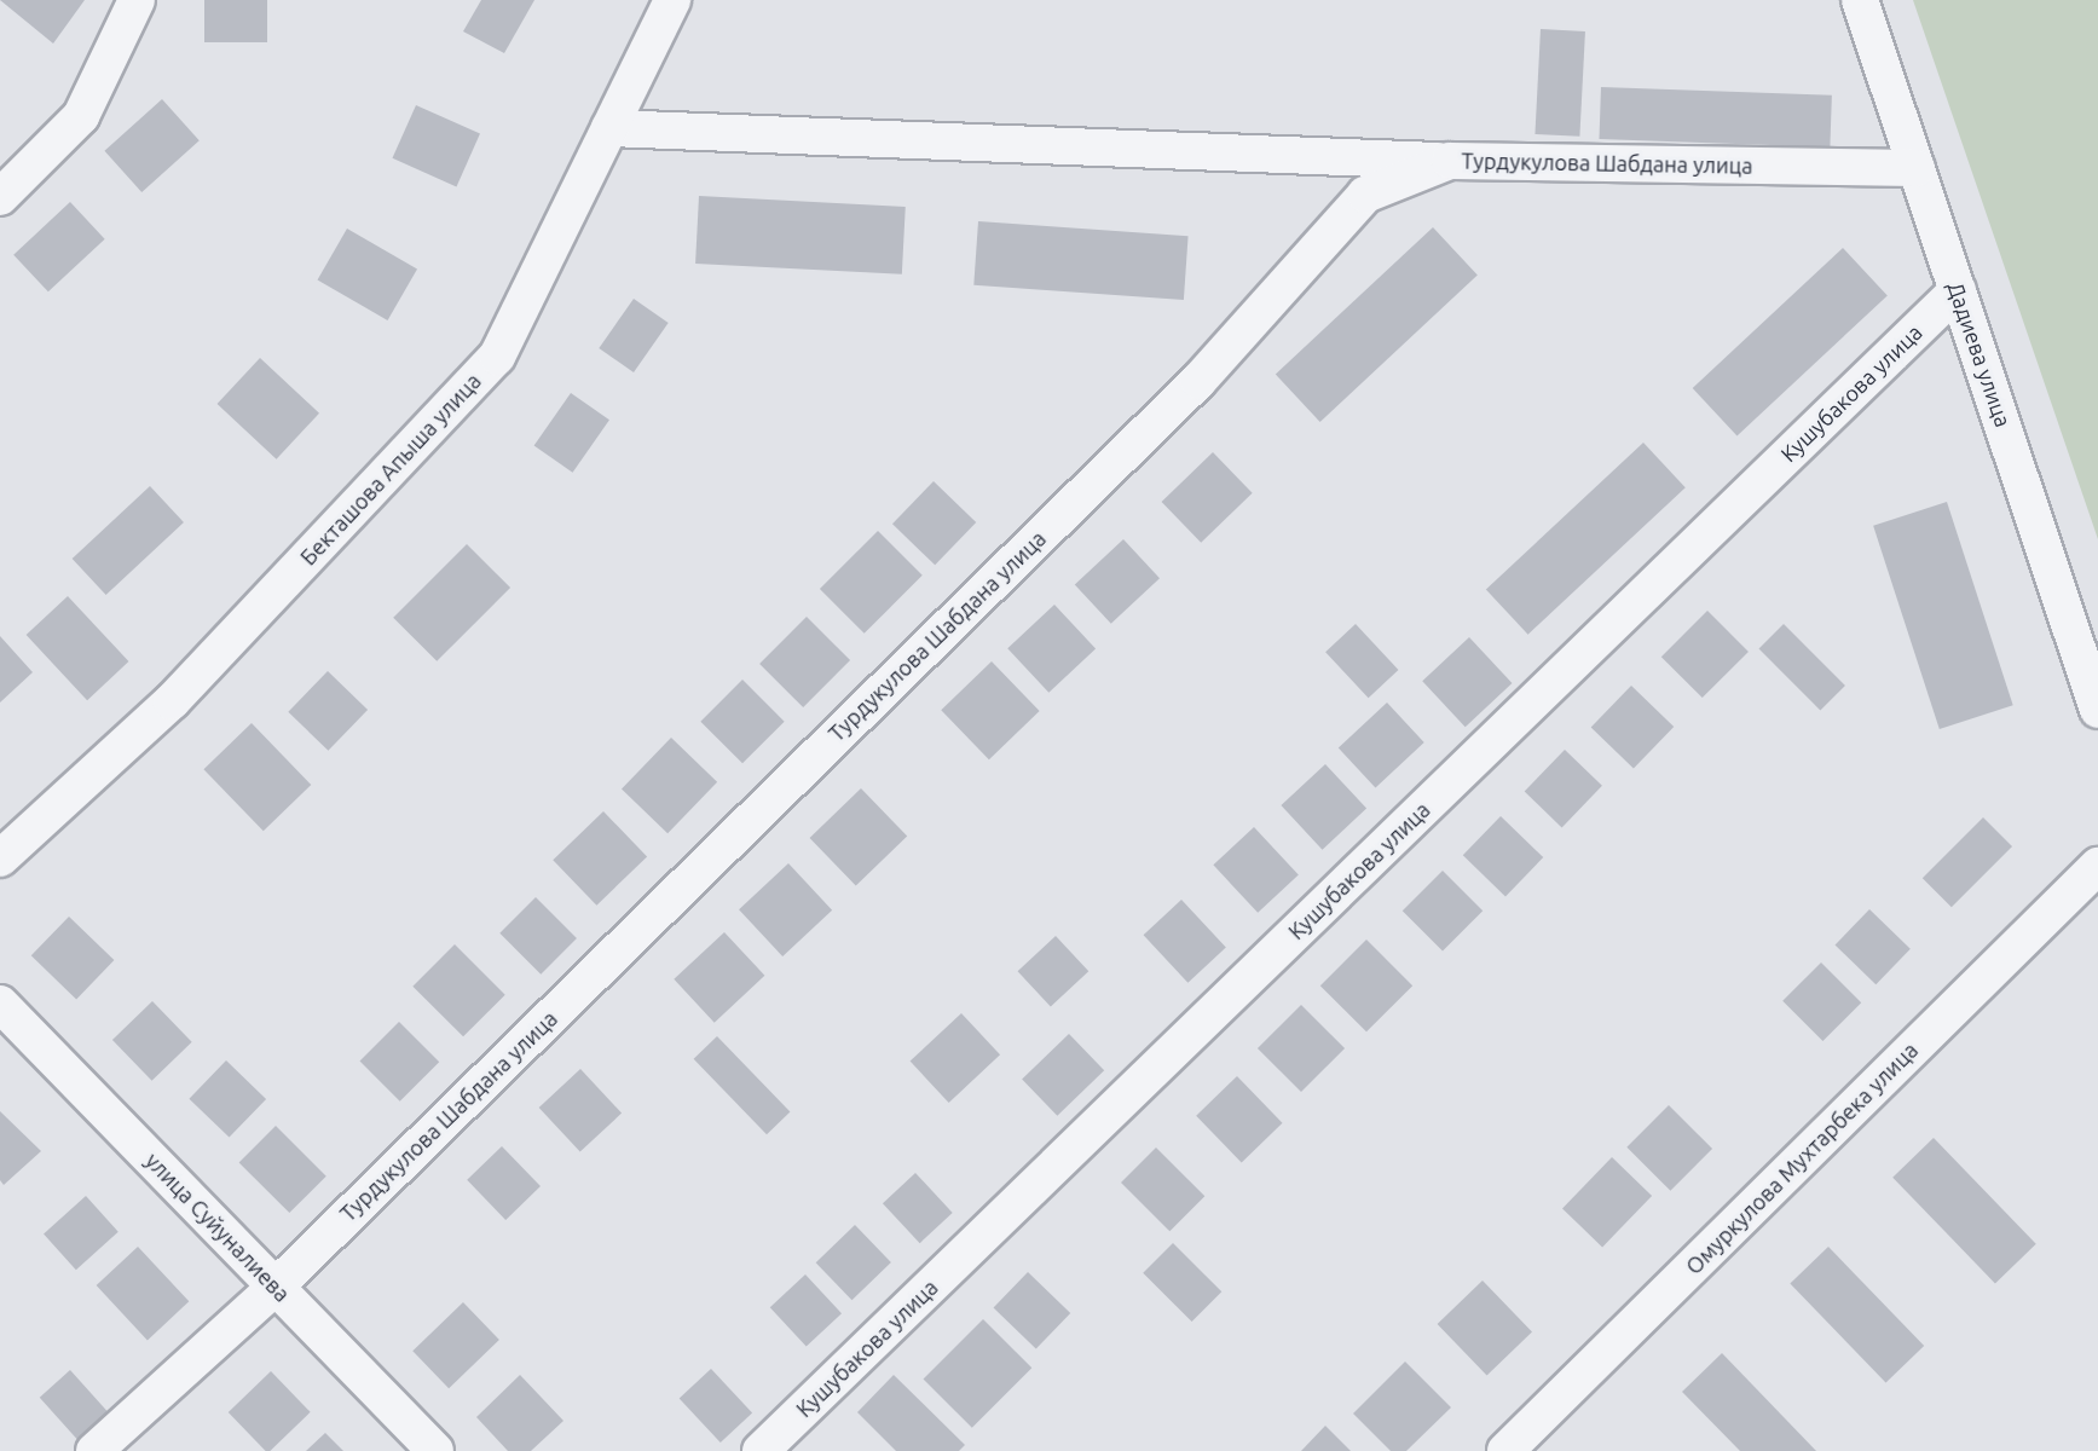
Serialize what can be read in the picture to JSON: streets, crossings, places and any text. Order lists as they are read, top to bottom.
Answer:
{
  "streets": {
    "street": [
      "Турдукулова Шабдана улица",
      "Дадиева улица",
      "Кушубакова улица",
      "Бекташова Апыша улица",
      "Омуркулова Мухтарбека улица",
      "улица Суйуналиева"
    ]
  },
  "crossings": [
    ["Турдукулова Шабдана улица", "Дадиева улица"],
    ["Турдукулова Шабдана улица", "улица Суйуналиева"],
    ["Дадиева улица", "Кушубакова улица"]
  ]
}
